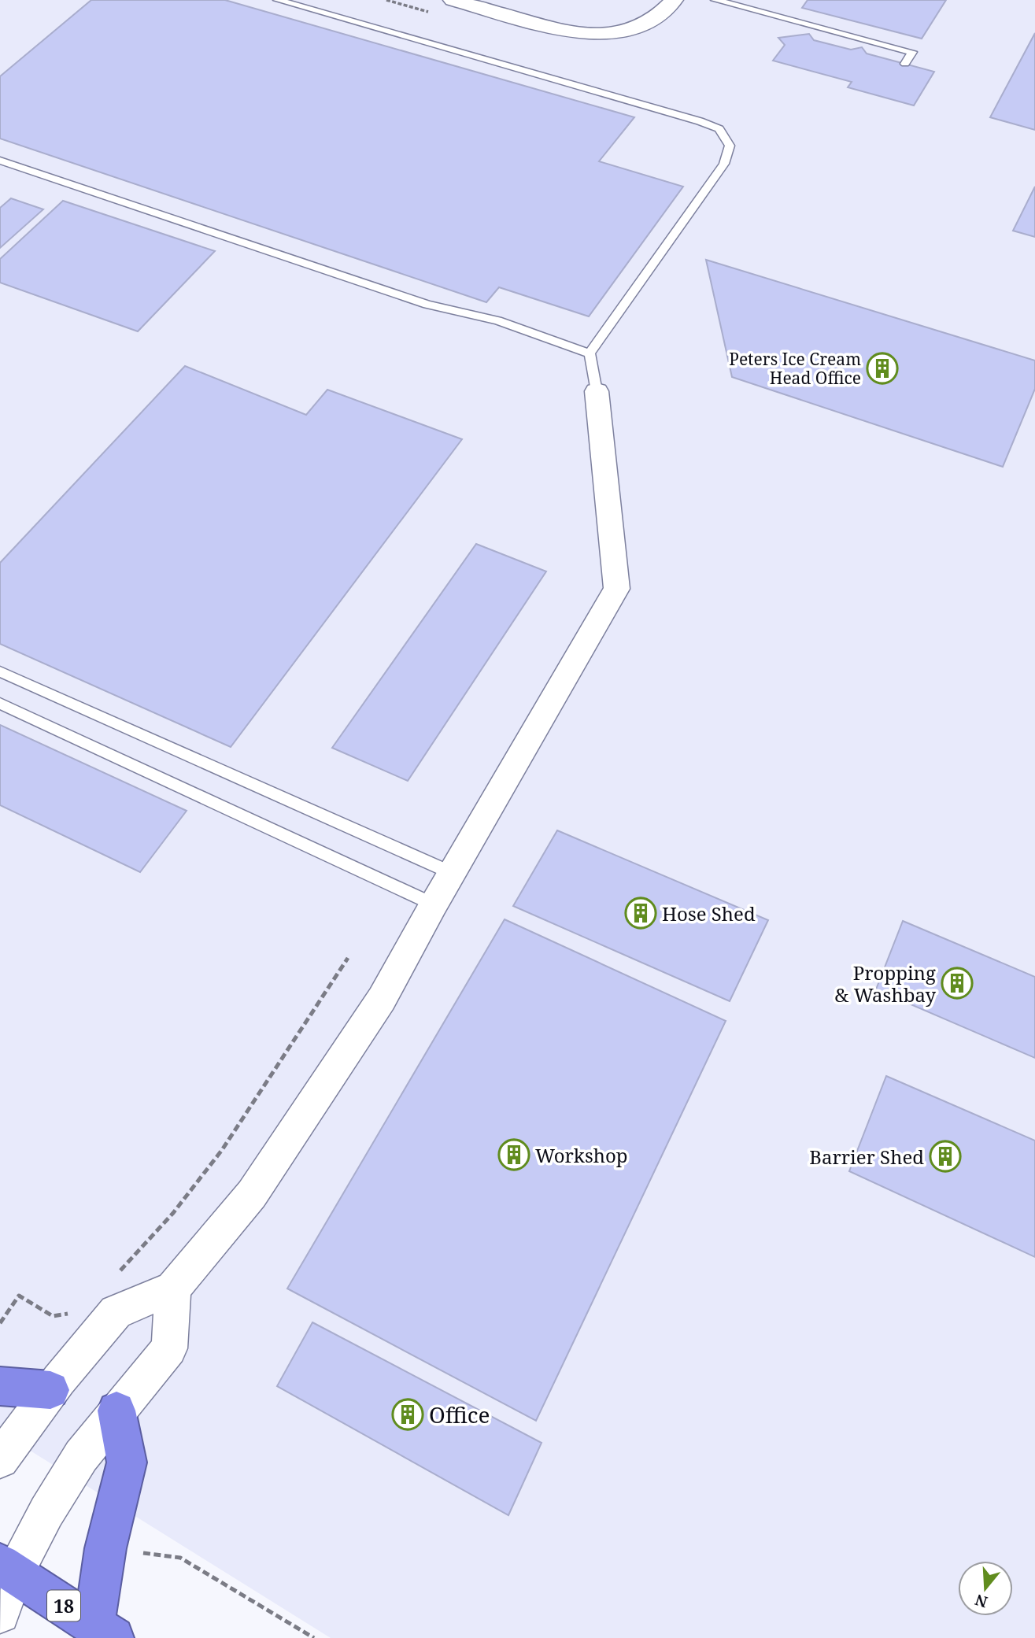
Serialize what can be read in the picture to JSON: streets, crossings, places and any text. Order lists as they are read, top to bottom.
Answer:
{
  "streets": {
    "highway": ["18"]
  },
  "places": {
    "building": [
      "Peters Ice Cream Head Office",
      "Hose Shed",
      "Propping & Washbay",
      "Workshop",
      "Barrier Shed",
      "Office"
    ]
  },
  "north": "bottom"
}
